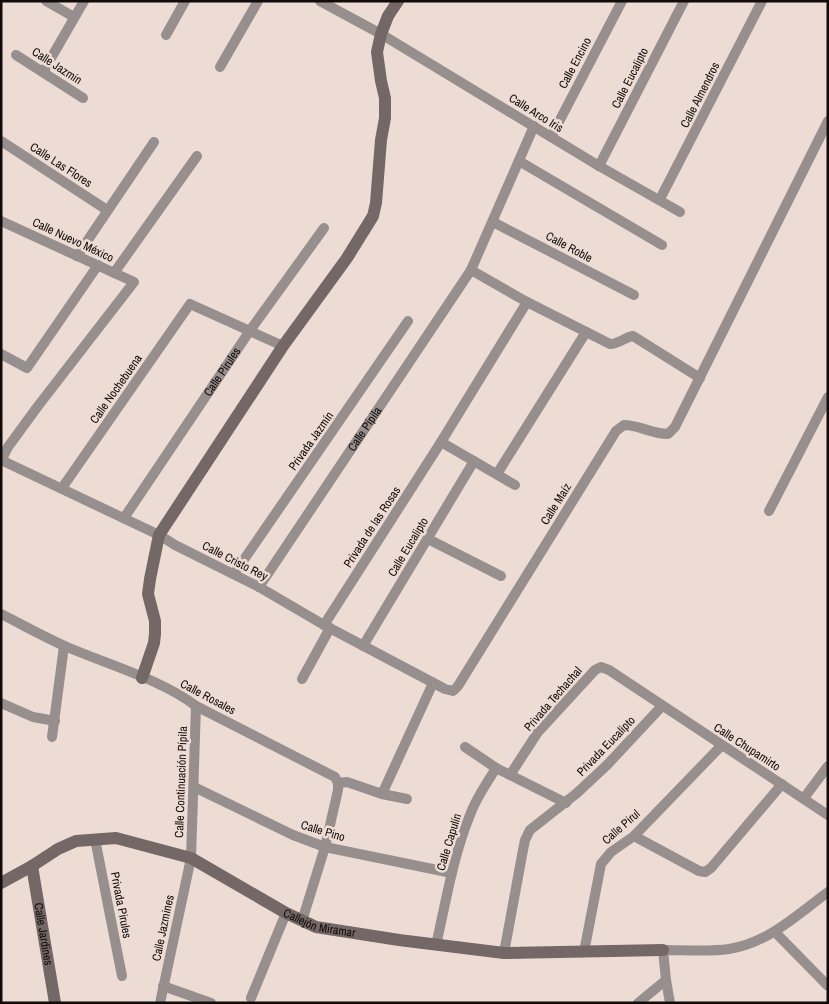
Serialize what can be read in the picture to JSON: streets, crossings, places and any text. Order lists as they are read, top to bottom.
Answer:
{
  "streets": {
    "street": [
      "Calle Encino",
      "Calle Jazmín",
      "Calle Eucalipto",
      "Calle Almendros",
      "Calle Arco Iris",
      "Calle Las Flores",
      "Calle Nuevo México",
      "Calle Roble",
      "Calle Pirules",
      "Calle Nochebuena",
      "Calle Pípila",
      "Privada Jazmín",
      "Calle Maíz",
      "Privada de las Rosas",
      "Calle Cristo Rey",
      "Calle Rosales",
      "Privada Techachal",
      "Privada Eucalipto",
      "Calle Chupamirto",
      "Calle Continuación Pípila",
      "Calle Pirul",
      "Calle Pino",
      "Calle Capulín",
      "Privada Pirules",
      "Callejón Miramar",
      "Calle Jazmines",
      "Calle Jardines"
    ]
  },
  "crossings": [
    ["Calle Encino", "Calle Arco Iris"],
    ["Calle Eucalipto", "Calle Arco Iris"],
    ["Calle Eucalipto", "Calle Cristo Rey"],
    ["Calle Almendros", "Calle Arco Iris"],
    ["Calle Pirules", "Calle Nochebuena"],
    ["Calle Pirules", "Calle Cristo Rey"],
    ["Calle Nochebuena", "Calle Cristo Rey"],
    ["Calle Pípila", "Calle Cristo Rey"],
    ["Privada Jazmín", "Calle Cristo Rey"],
    ["Calle Maíz", "Calle Cristo Rey"],
    ["Privada de las Rosas", "Calle Cristo Rey"],
    ["Calle Rosales", "Calle Continuación Pípila"],
    ["Privada Techachal", "Calle Chupamirto"],
    ["Privada Eucalipto", "Calle Chupamirto"],
    ["Calle Chupamirto", "Calle Pirul"],
    ["Calle Continuación Pípila", "Calle Pino"],
    ["Calle Continuación Pípila", "Callejón Miramar"],
    ["Calle Continuación Pípila", "Calle Jazmines"],
    ["Calle Pirul", "Callejón Miramar"],
    ["Calle Pino", "Calle Capulín"],
    ["Calle Capulín", "Callejón Miramar"],
    ["Privada Pirules", "Callejón Miramar"],
    ["Callejón Miramar", "Calle Jazmines"],
    ["Callejón Miramar", "Calle Jardines"]
  ]
}
